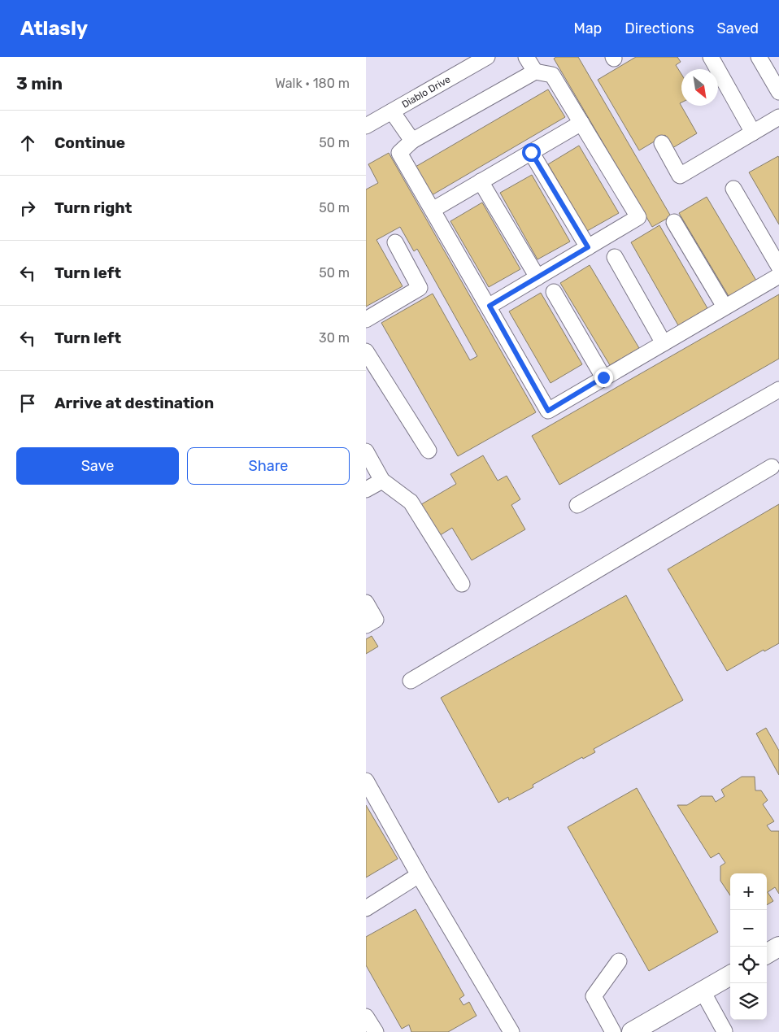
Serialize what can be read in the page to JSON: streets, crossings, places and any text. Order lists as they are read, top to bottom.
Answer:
{
  "streets": {
    "street": ["Diablo Drive"]
  },
  "north": "bottom right",
  "page": {
    "header": "Atlasly",
    "nav": ["Map", "Directions", "Saved"],
    "heading": ["3 min", "Walk · 180 m"],
    "list": [
      ["Continue", "50 m"],
      ["Turn right", "50 m"],
      ["Turn left", "50 m"],
      ["Turn left", "30 m"],
      "Arrive at destination"
    ],
    "buttons": ["Save", "Share"],
    "map_buttons": ["+", "−"]
  }
}
